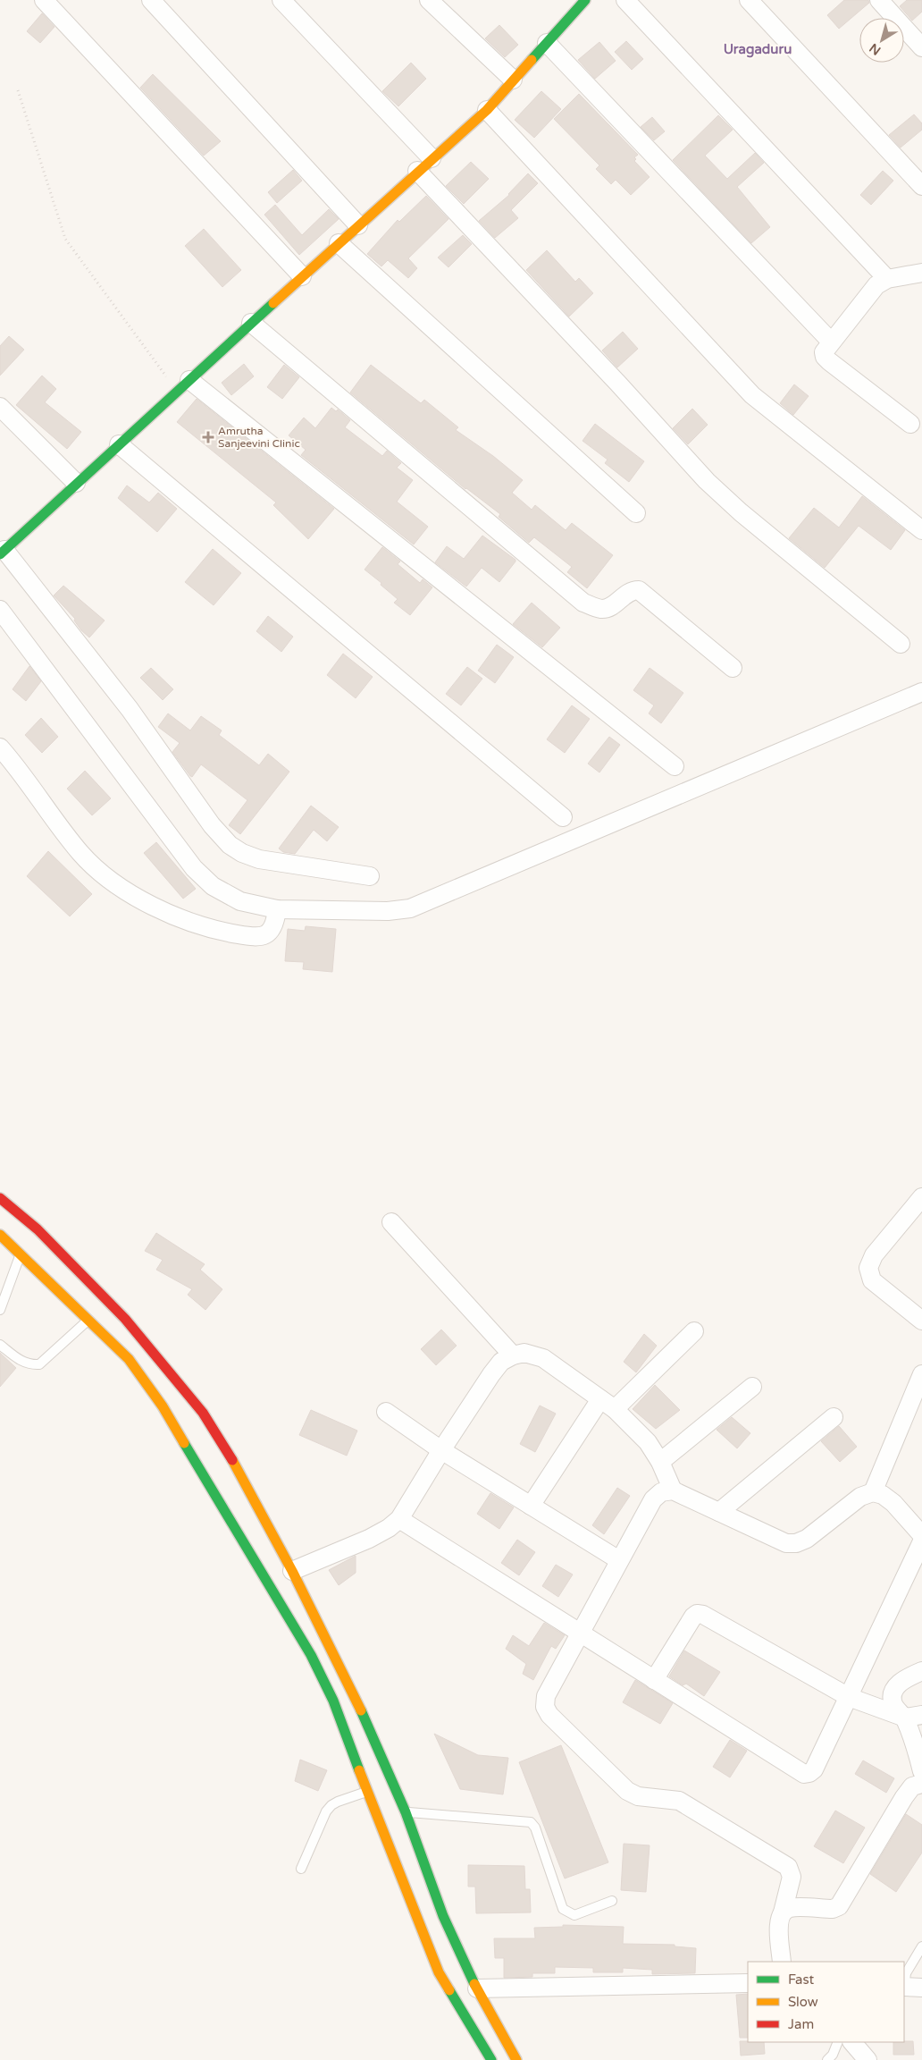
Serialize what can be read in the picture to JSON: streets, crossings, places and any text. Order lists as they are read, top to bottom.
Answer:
{
  "districts": ["Uragaduru"],
  "places": {
    "health": ["Amrutha Sanjeevini Clinic"]
  },
  "legend": ["Fast", "Slow", "Jam"],
  "north": "bottom left"
}
